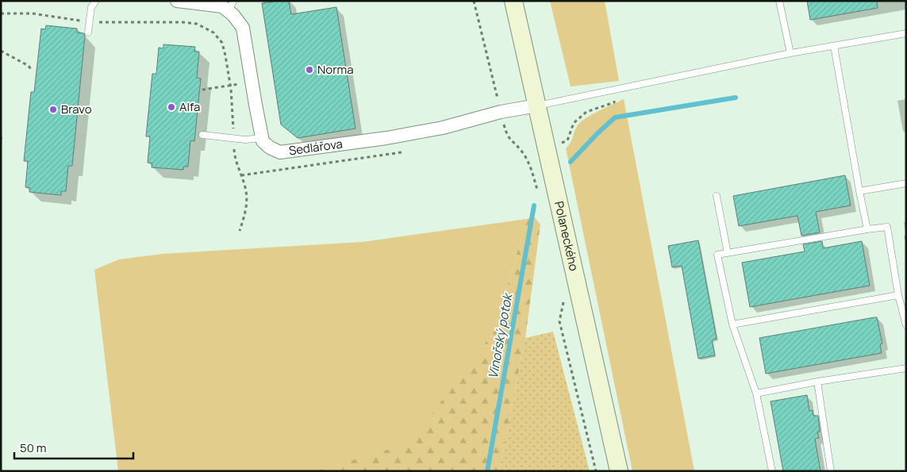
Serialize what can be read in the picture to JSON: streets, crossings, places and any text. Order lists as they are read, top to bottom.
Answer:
{
  "streets": {
    "street": ["Sedlářova", "Polaneckého"]
  },
  "crossings": [
    ["Sedlářova", "Polaneckého"]
  ],
  "water": ["Vinořský potok"],
  "places": ["Norma", "Alfa", "Bravo"],
  "scale_bar": "50 m"
}
